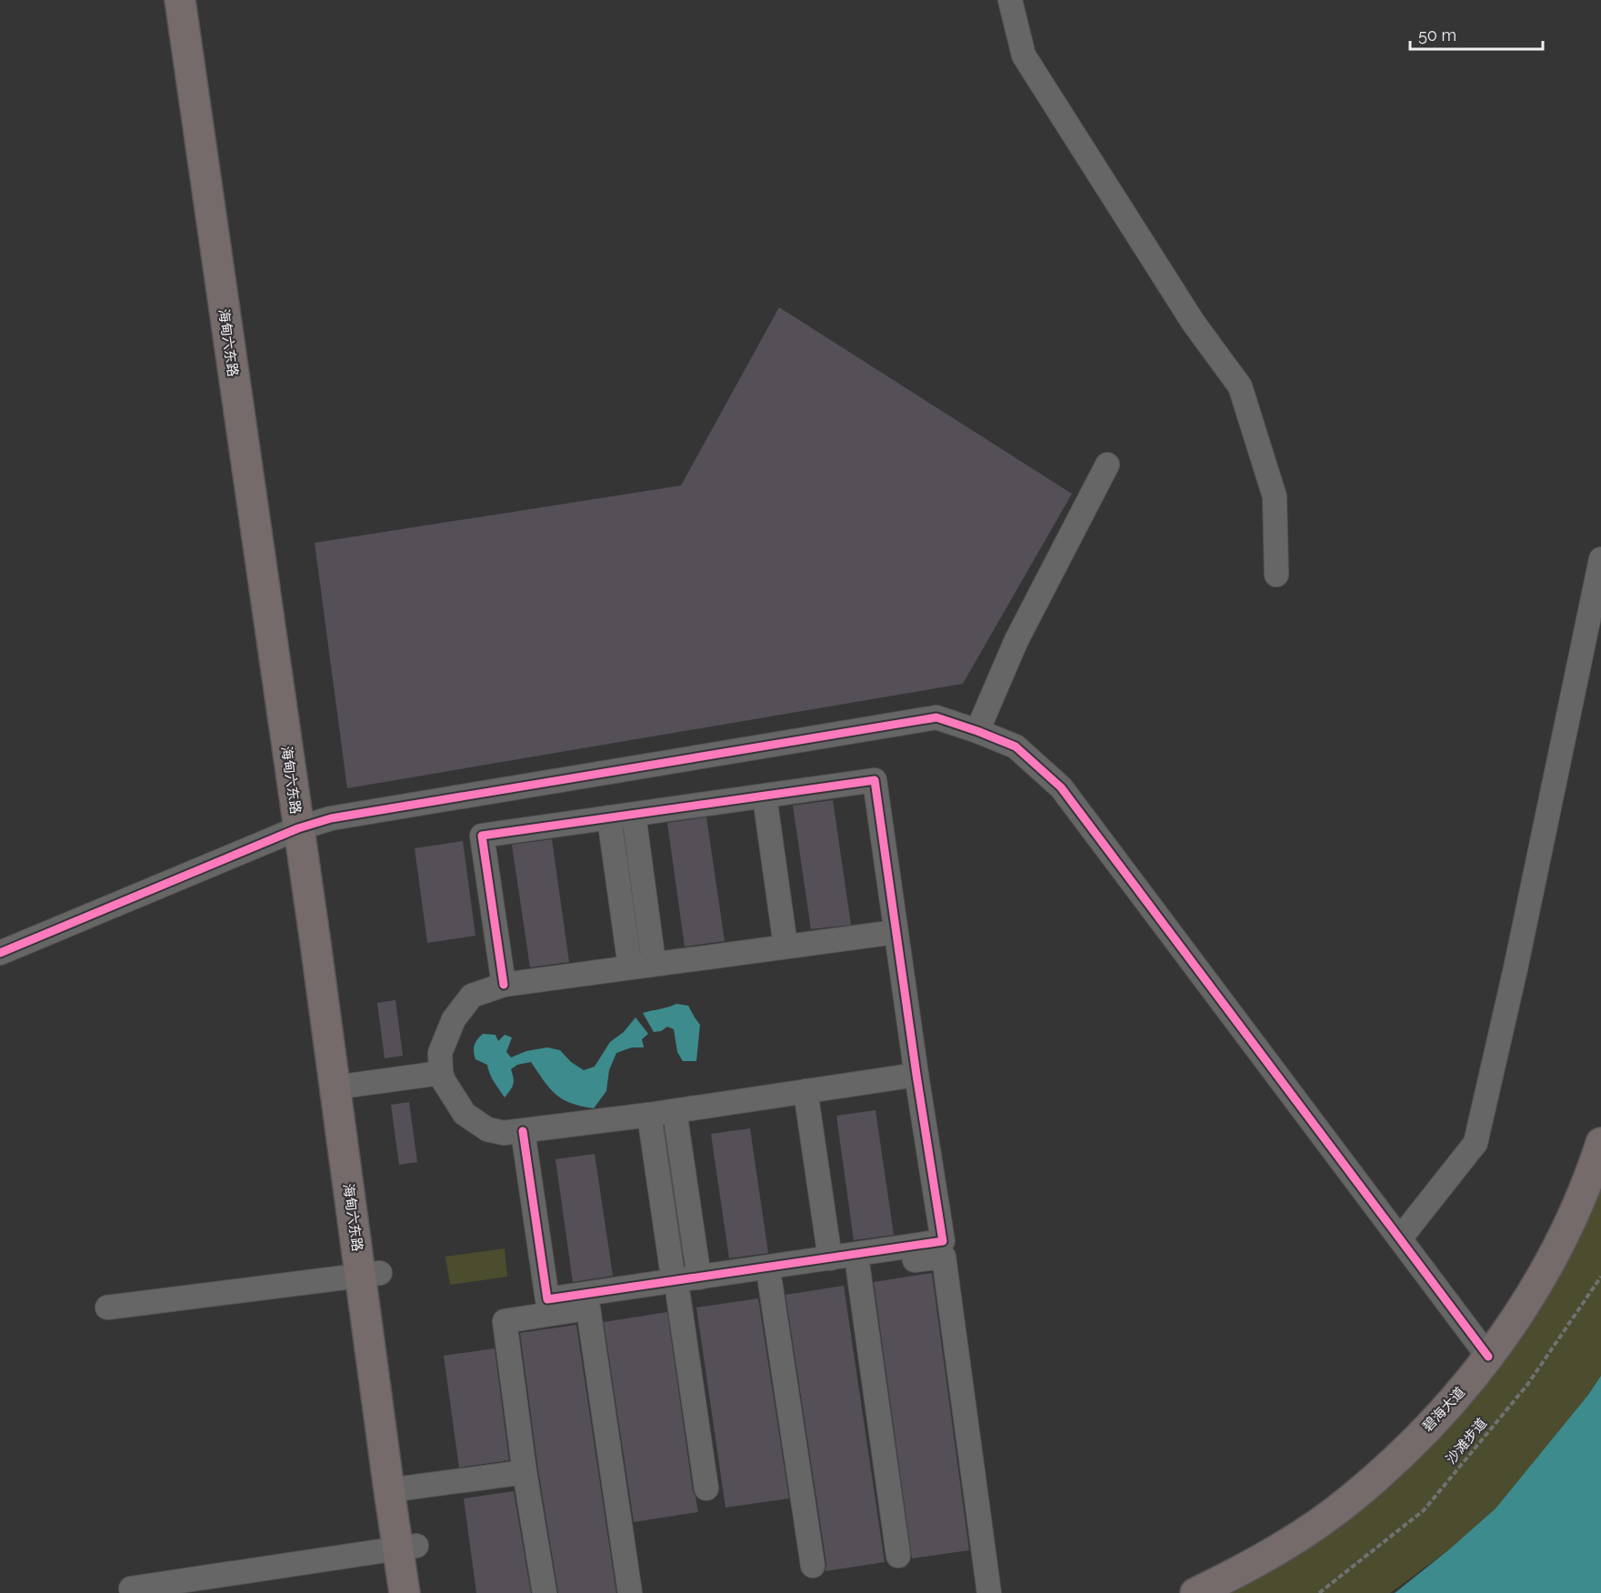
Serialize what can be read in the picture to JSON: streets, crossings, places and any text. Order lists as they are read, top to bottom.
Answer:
{
  "streets": {
    "main road": ["海甸六东路", "碧海大道"],
    "path": ["沙滩步道"]
  },
  "scale_bar": "50 m"
}
